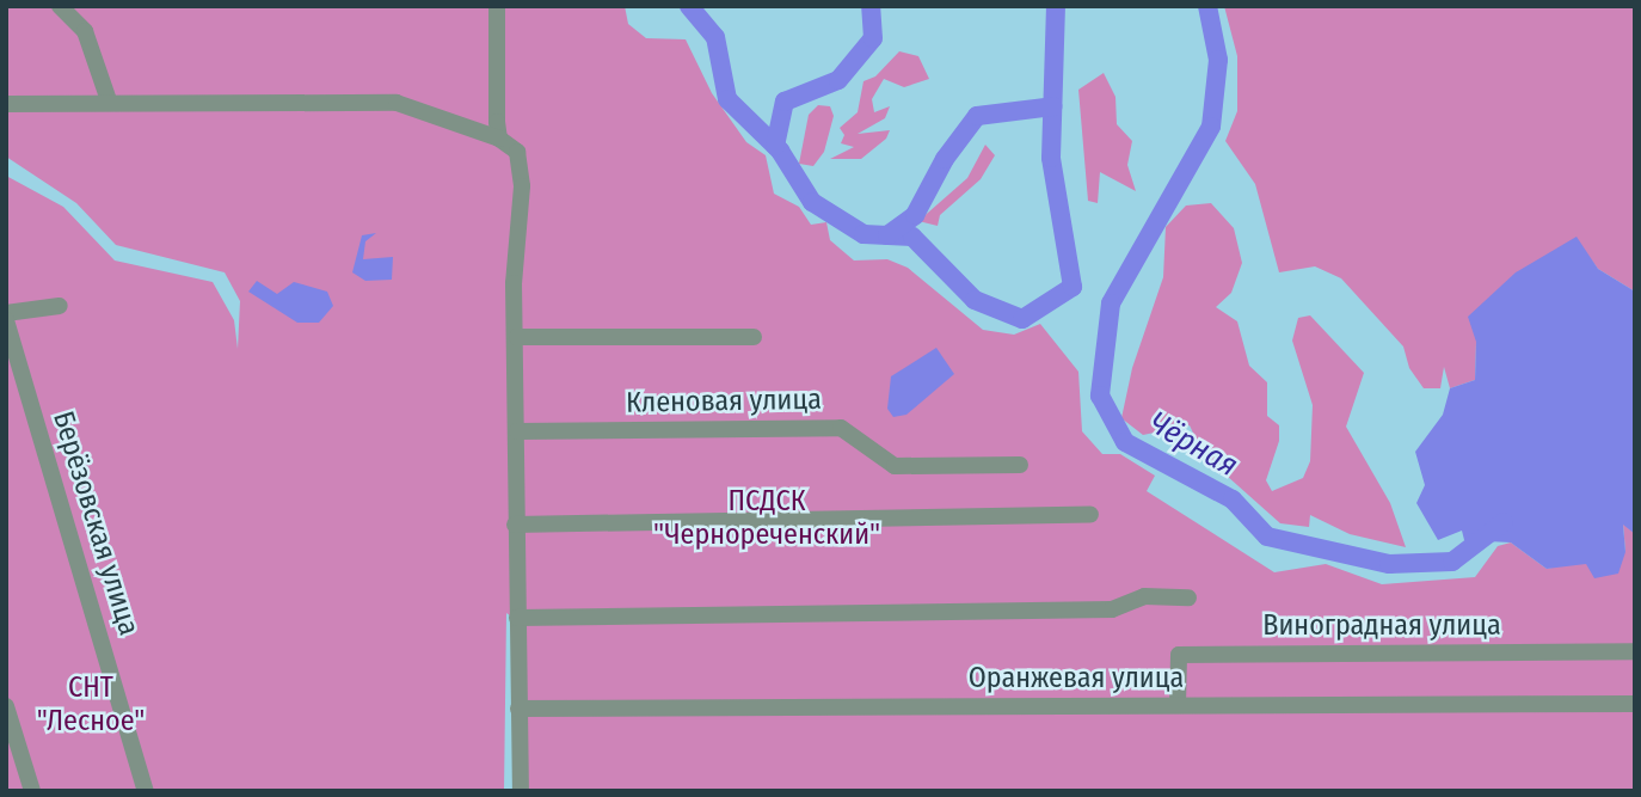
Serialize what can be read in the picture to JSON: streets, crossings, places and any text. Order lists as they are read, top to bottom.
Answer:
{
  "streets": {
    "street": [
      "Кленовая улица",
      "Берёзовская улица",
      "Виноградная улица",
      "Оранжевая улица"
    ]
  },
  "crossings": [
    ["Виноградная улица", "Оранжевая улица"]
  ],
  "water": ["Чёрная"],
  "parks": ["ПСДСК \"Чернореченский\"", "СНТ \"Лесное\""]
}
